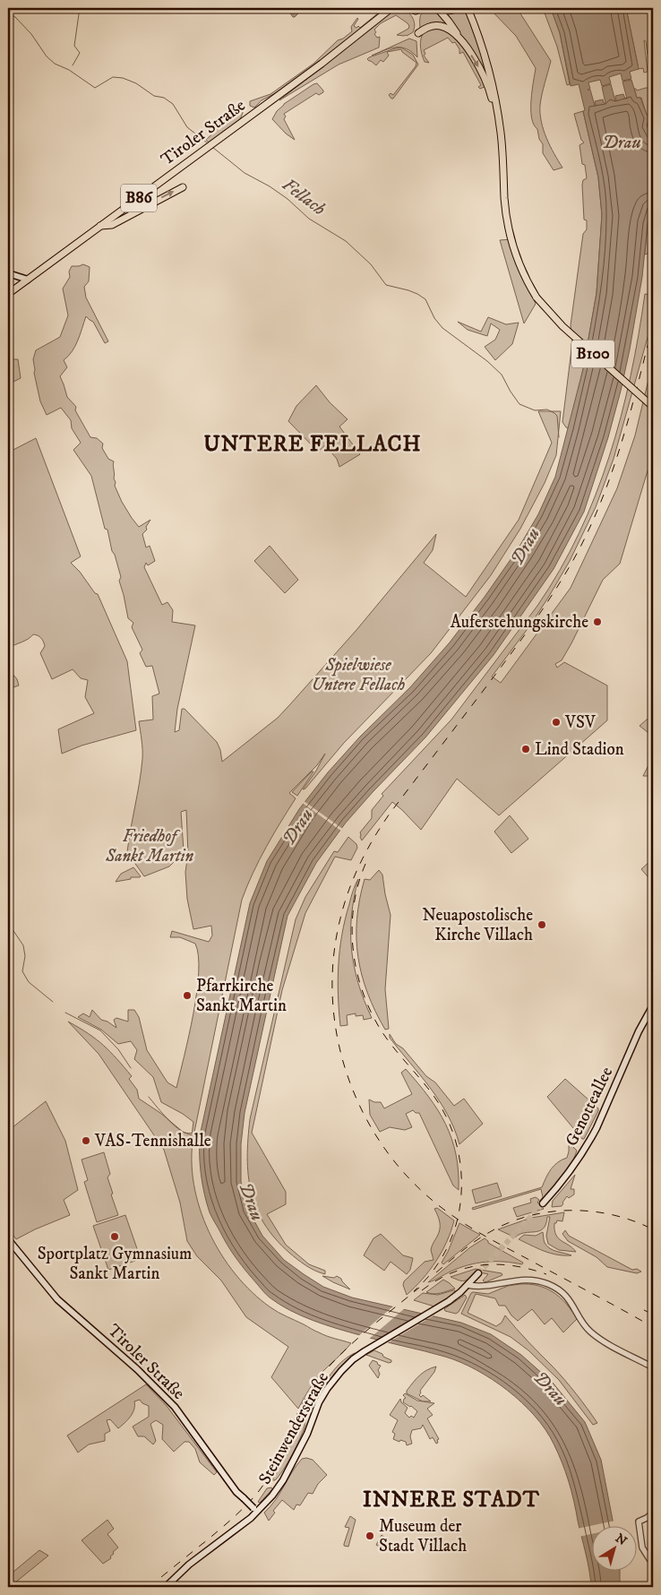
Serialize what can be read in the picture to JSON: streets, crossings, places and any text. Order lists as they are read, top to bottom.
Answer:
{
  "streets": {
    "main road": [
      "Tiroler Straße",
      "B86",
      "B100",
      "Genotteallee",
      "Steinwenderstraße"
    ]
  },
  "crossings": [
    ["Tiroler Straße", "Steinwenderstraße"]
  ],
  "districts": ["UNTERE FELLACH", "INNERE STADT"],
  "water": ["Drau", "Fellach"],
  "parks": ["Spielwiese Untere Fellach", "Friedhof Sankt Martin"],
  "places": [
    "Auferstehungskirche",
    "VSV",
    "Lind Stadion",
    "Neuapostolische Kirche Villach",
    "Pfarrkirche Sankt Martin",
    "VAS-Tennishalle",
    "Sportplatz Gymnasium Sankt Martin",
    "Museum der Stadt Villach"
  ],
  "north": "top right"
}
